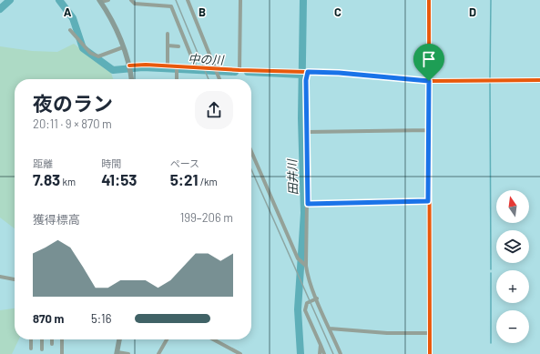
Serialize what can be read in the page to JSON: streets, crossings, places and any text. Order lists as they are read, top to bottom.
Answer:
{
  "water": ["中の川", "田井川"],
  "north": "top",
  "page": {
    "heading": ["夜のラン", "20:11 · 9 × 870 m"],
    "stats": [
      ["距離", "7.83 km"],
      ["時間", "41:53"],
      ["ペース", "5:21 /km"]
    ],
    "map_buttons": ["+", "−"],
    "chart": ["獲得標高", "199–206 m"],
    "list": [
      {
        "name": "870 m",
        "note": "5:16"
      }
    ]
  },
  "grid": {
    "columns": [
      "A",
      "B",
      "C",
      "D"
    ]
  }
}
